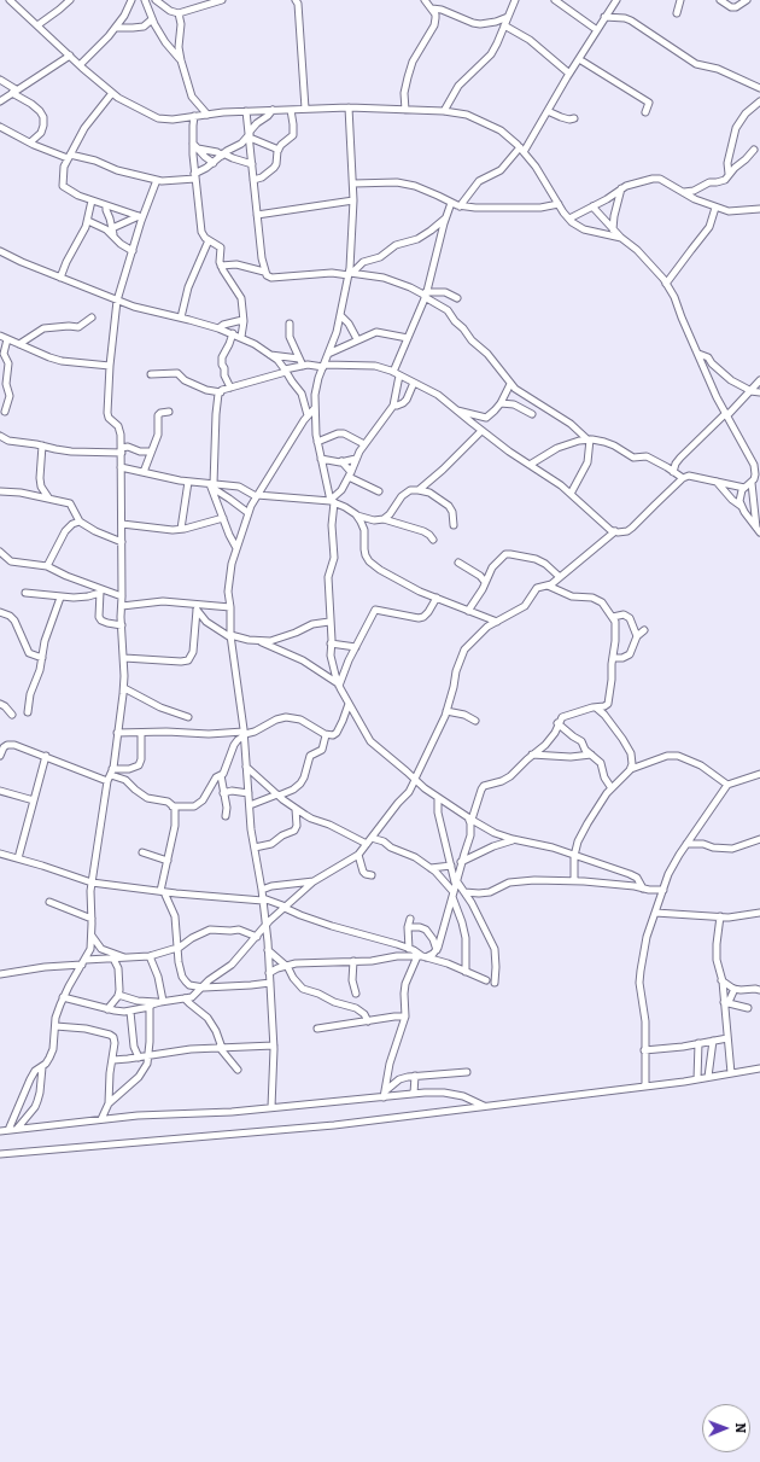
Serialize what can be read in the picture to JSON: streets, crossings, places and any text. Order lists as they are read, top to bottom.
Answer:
{
  "north": "right"
}
